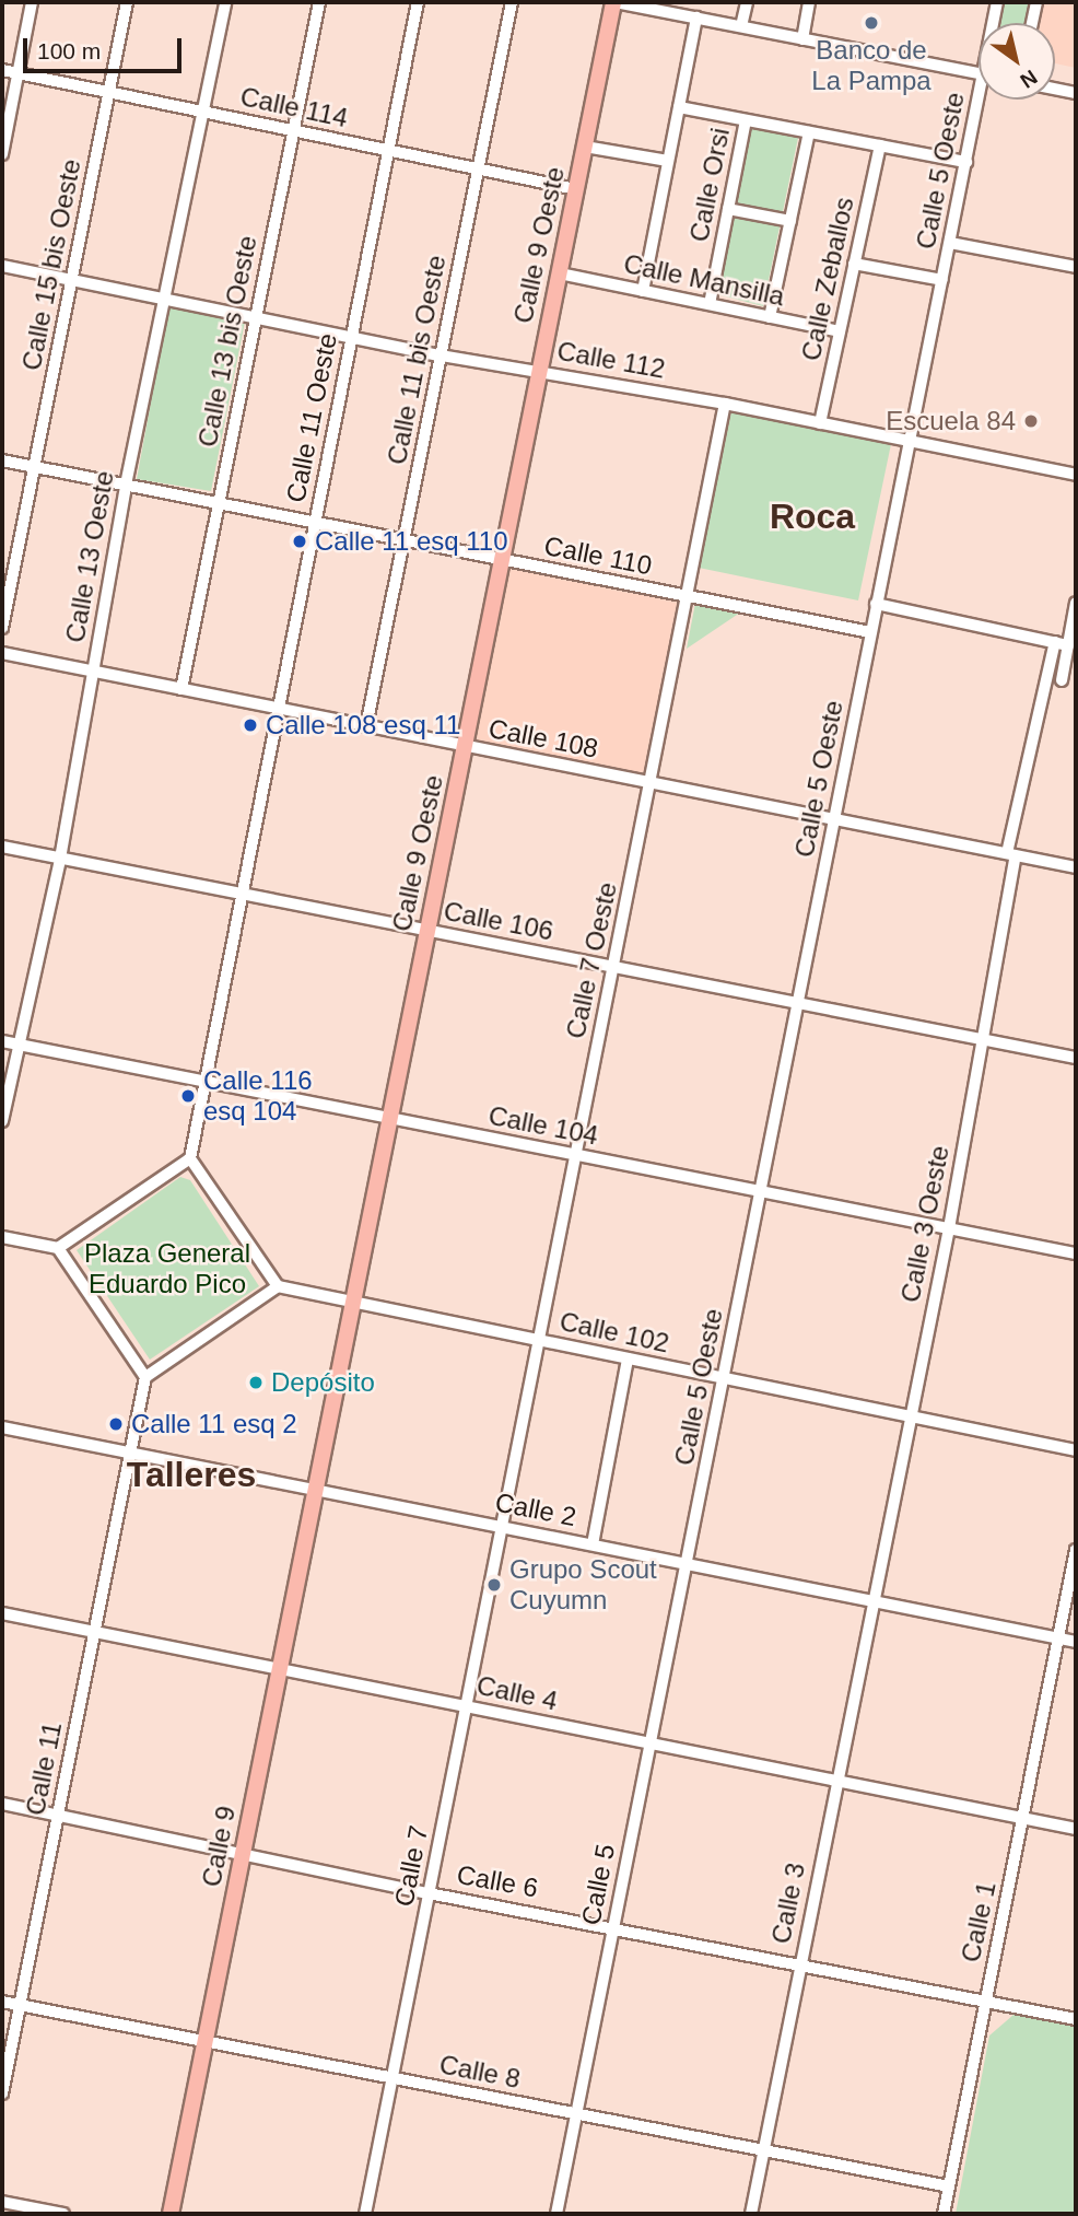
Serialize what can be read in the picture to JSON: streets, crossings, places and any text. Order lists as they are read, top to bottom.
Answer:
{
  "streets": {
    "main road": ["Calle 9 Oeste", "Calle 9"],
    "street": [
      "Calle 114",
      "Calle 5 Oeste",
      "Calle Orsi",
      "Calle 15 bis Oeste",
      "Calle Zeballos",
      "Calle Mansilla",
      "Calle 13 bis Oeste",
      "Calle 11 bis Oeste",
      "Calle 112",
      "Calle 11 Oeste",
      "Calle 110",
      "Calle 13 Oeste",
      "Calle 108",
      "Calle 106",
      "Calle 7 Oeste",
      "Calle 104",
      "Calle 3 Oeste",
      "Calle 102",
      "Calle 2",
      "Calle 4",
      "Calle 11",
      "Calle 7",
      "Calle 6",
      "Calle 5",
      "Calle 3",
      "Calle 1",
      "Calle 8"
    ]
  },
  "crossings": [
    ["Calle 114", "Calle 9 Oeste"],
    ["Calle 114", "Calle 15 bis Oeste"],
    ["Calle 114", "Calle 13 bis Oeste"],
    ["Calle 114", "Calle 11 bis Oeste"],
    ["Calle 114", "Calle 11 Oeste"],
    ["Calle 114", "Calle 13 Oeste"],
    ["Calle 5 Oeste", "Calle 112"],
    ["Calle 5 Oeste", "Calle 110"],
    ["Calle 5 Oeste", "Calle 108"],
    ["Calle 5 Oeste", "Calle 106"],
    ["Calle 5 Oeste", "Calle 104"],
    ["Calle 5 Oeste", "Calle 102"],
    ["Calle 5 Oeste", "Calle 2"],
    ["Calle 5 Oeste", "Calle 5"],
    ["Calle Orsi", "Calle Mansilla"],
    ["Calle 9 Oeste", "Calle Mansilla"],
    ["Calle 9 Oeste", "Calle 112"],
    ["Calle 9 Oeste", "Calle 110"],
    ["Calle 9 Oeste", "Calle 108"],
    ["Calle 9 Oeste", "Calle 106"],
    ["Calle 9 Oeste", "Calle 104"],
    ["Calle 9 Oeste", "Calle 102"],
    ["Calle 9 Oeste", "Calle 2"],
    ["Calle 9 Oeste", "Calle 9"],
    ["Calle 15 bis Oeste", "Calle 112"],
    ["Calle 15 bis Oeste", "Calle 110"],
    ["Calle Zeballos", "Calle Mansilla"],
    ["Calle Zeballos", "Calle 112"],
    ["Calle 13 bis Oeste", "Calle 112"],
    ["Calle 13 bis Oeste", "Calle 110"],
    ["Calle 13 bis Oeste", "Calle 108"],
    ["Calle 11 bis Oeste", "Calle 112"],
    ["Calle 11 bis Oeste", "Calle 110"],
    ["Calle 11 bis Oeste", "Calle 108"],
    ["Calle 112", "Calle 11 Oeste"],
    ["Calle 112", "Calle 13 Oeste"],
    ["Calle 112", "Calle 7 Oeste"],
    ["Calle 11 Oeste", "Calle 110"],
    ["Calle 11 Oeste", "Calle 108"],
    ["Calle 11 Oeste", "Calle 106"],
    ["Calle 11 Oeste", "Calle 104"],
    ["Calle 110", "Calle 13 Oeste"],
    ["Calle 110", "Calle 7 Oeste"],
    ["Calle 13 Oeste", "Calle 108"],
    ["Calle 13 Oeste", "Calle 106"],
    ["Calle 13 Oeste", "Calle 104"],
    ["Calle 108", "Calle 7 Oeste"],
    ["Calle 108", "Calle 3 Oeste"],
    ["Calle 106", "Calle 7 Oeste"],
    ["Calle 106", "Calle 3 Oeste"],
    ["Calle 7 Oeste", "Calle 104"],
    ["Calle 7 Oeste", "Calle 102"],
    ["Calle 7 Oeste", "Calle 2"],
    ["Calle 7 Oeste", "Calle 7"],
    ["Calle 104", "Calle 3 Oeste"],
    ["Calle 3 Oeste", "Calle 102"],
    ["Calle 3 Oeste", "Calle 2"],
    ["Calle 3 Oeste", "Calle 3"],
    ["Calle 2", "Calle 11"],
    ["Calle 2", "Calle 9"],
    ["Calle 2", "Calle 7"],
    ["Calle 2", "Calle 5"],
    ["Calle 2", "Calle 3"],
    ["Calle 2", "Calle 1"],
    ["Calle 4", "Calle 11"],
    ["Calle 4", "Calle 9"],
    ["Calle 4", "Calle 7"],
    ["Calle 4", "Calle 5"],
    ["Calle 4", "Calle 3"],
    ["Calle 4", "Calle 1"],
    ["Calle 11", "Calle 6"],
    ["Calle 11", "Calle 8"],
    ["Calle 9", "Calle 6"],
    ["Calle 9", "Calle 8"],
    ["Calle 7", "Calle 6"],
    ["Calle 7", "Calle 8"],
    ["Calle 6", "Calle 5"],
    ["Calle 6", "Calle 3"],
    ["Calle 6", "Calle 1"],
    ["Calle 5", "Calle 8"],
    ["Calle 3", "Calle 8"],
    ["Calle 1", "Calle 8"]
  ],
  "districts": ["Roca", "Talleres"],
  "parks": ["Plaza General Eduardo Pico"],
  "places": [
    "Banco de La Pampa",
    "Escuela 84",
    "Calle 11 esq 110",
    "Calle 108 esq 11",
    "Calle 116 esq 104",
    "Depósito",
    "Calle 11 esq 2",
    "Grupo Scout Cuyumn"
  ],
  "scale_bar": "100 m",
  "north": "bottom right"
}
